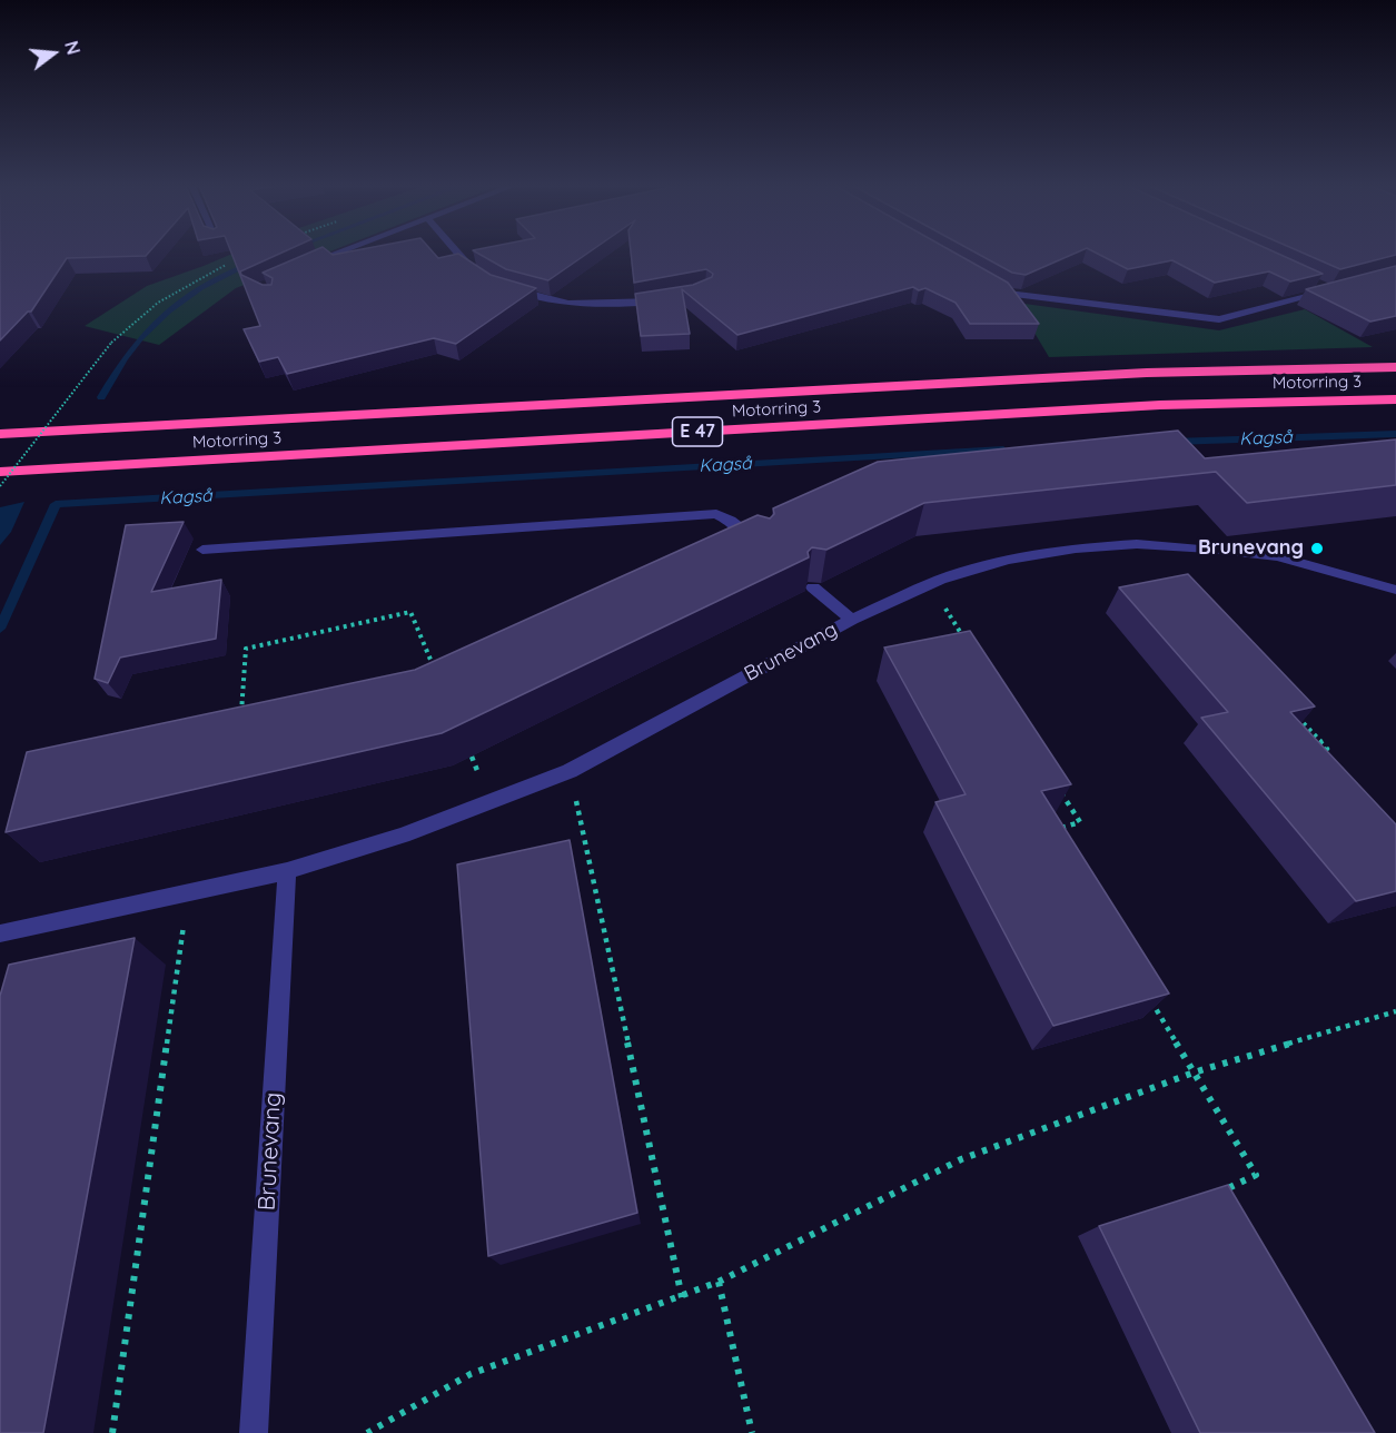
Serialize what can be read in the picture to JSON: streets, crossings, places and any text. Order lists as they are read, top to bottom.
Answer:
{
  "streets": {
    "highway": ["Motorring 3", "E 47"],
    "street": ["Brunevang"]
  },
  "water": ["Kagså"],
  "places": ["Brunevang"],
  "north": "right"
}
